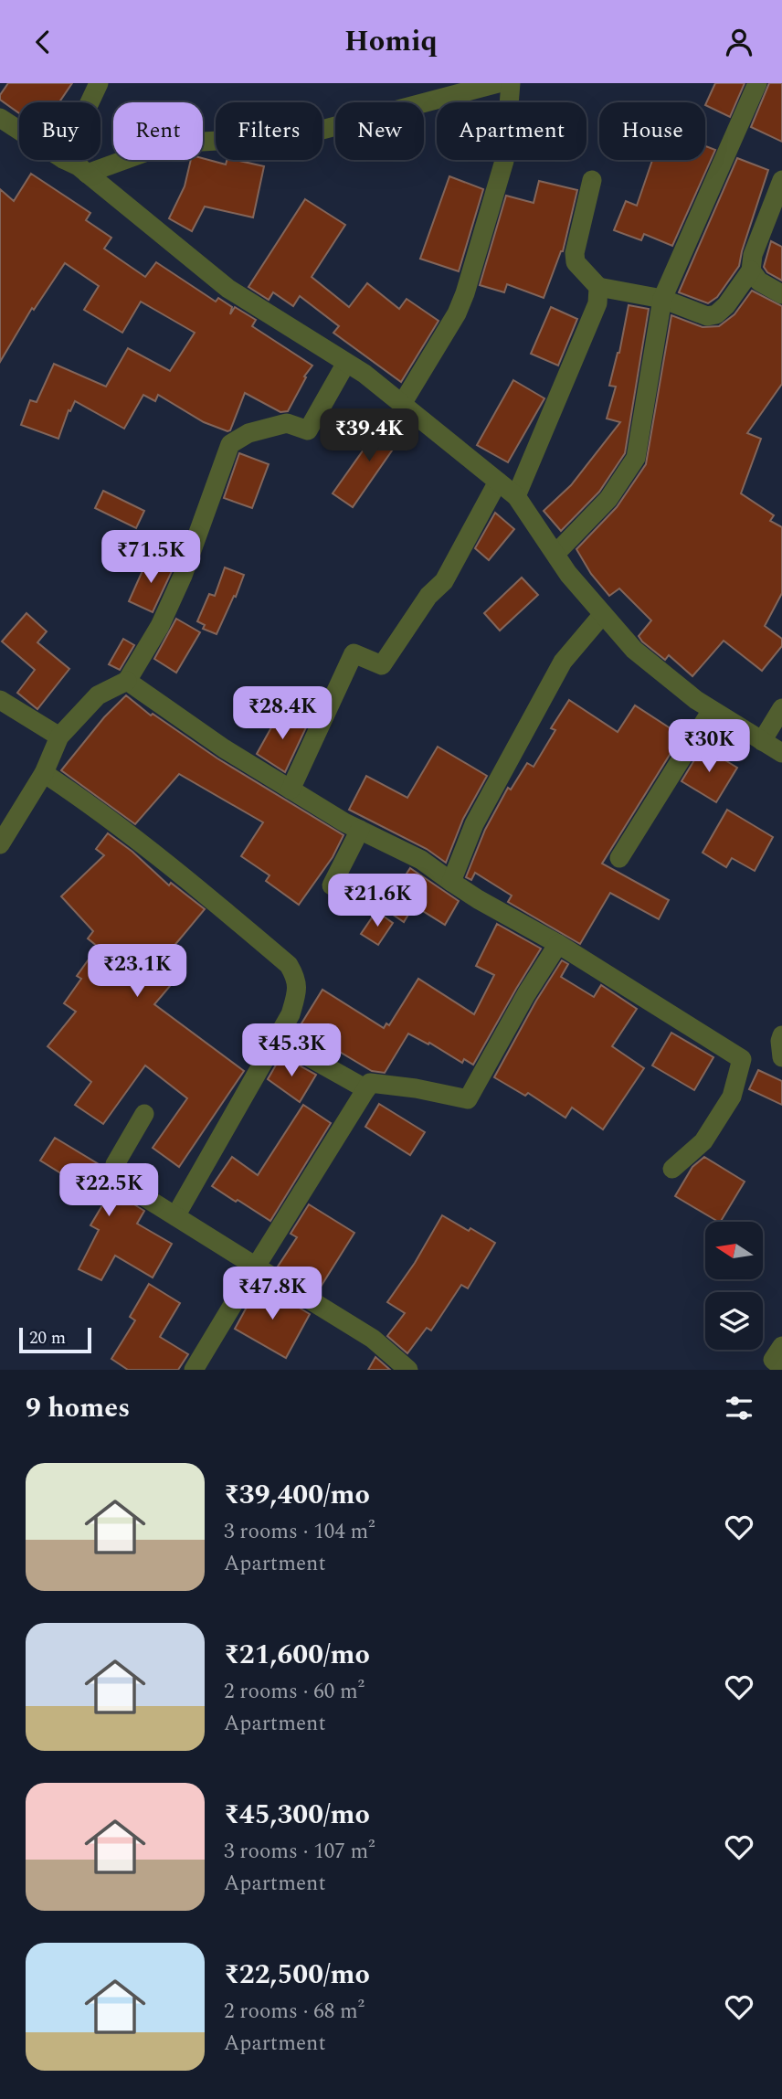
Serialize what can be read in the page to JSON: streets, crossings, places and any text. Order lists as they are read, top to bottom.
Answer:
{
  "scale_bar": "20 m",
  "north": "left",
  "page": {
    "header": "Homiq",
    "chip": [
      "Buy",
      "Rent",
      "Filters",
      "New",
      "Apartment",
      "House"
    ],
    "price": [
      "₹39.4K",
      "₹71.5K",
      "₹28.4K",
      "₹30K",
      "₹21.6K",
      "₹23.1K",
      "₹45.3K",
      "₹22.5K",
      "₹47.8K"
    ],
    "scale": "20 m",
    "heading": "9 homes",
    "list": [
      {
        "name": "₹39,400/mo",
        "note": "3 rooms · 104 m² · Apartment"
      },
      {
        "name": "₹21,600/mo",
        "note": "2 rooms · 60 m² · Apartment"
      },
      {
        "name": "₹45,300/mo",
        "note": "3 rooms · 107 m² · Apartment"
      },
      {
        "name": "₹22,500/mo",
        "note": "2 rooms · 68 m² · Apartment"
      }
    ]
  }
}
